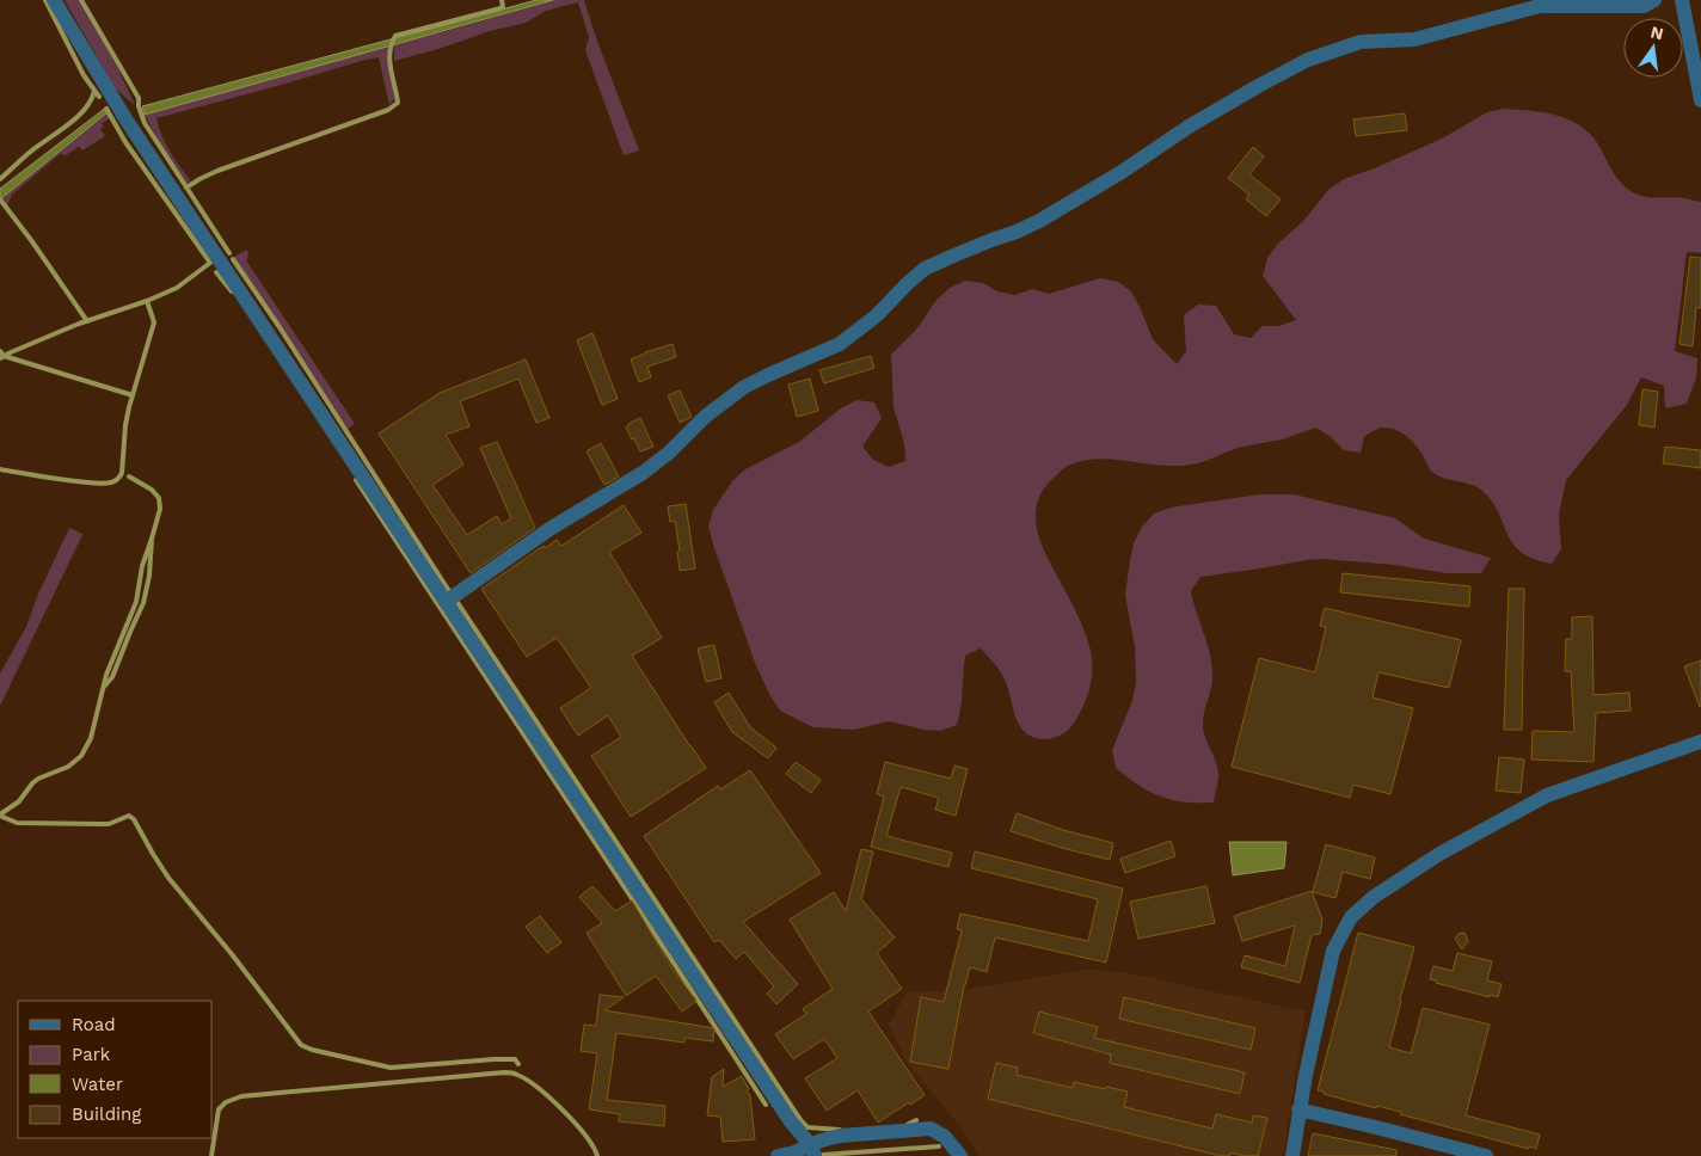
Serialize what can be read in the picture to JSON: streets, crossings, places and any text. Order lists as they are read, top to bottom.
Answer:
{
  "legend": [
    "Road",
    "Park",
    "Water",
    "Building"
  ],
  "north": "top"
}
